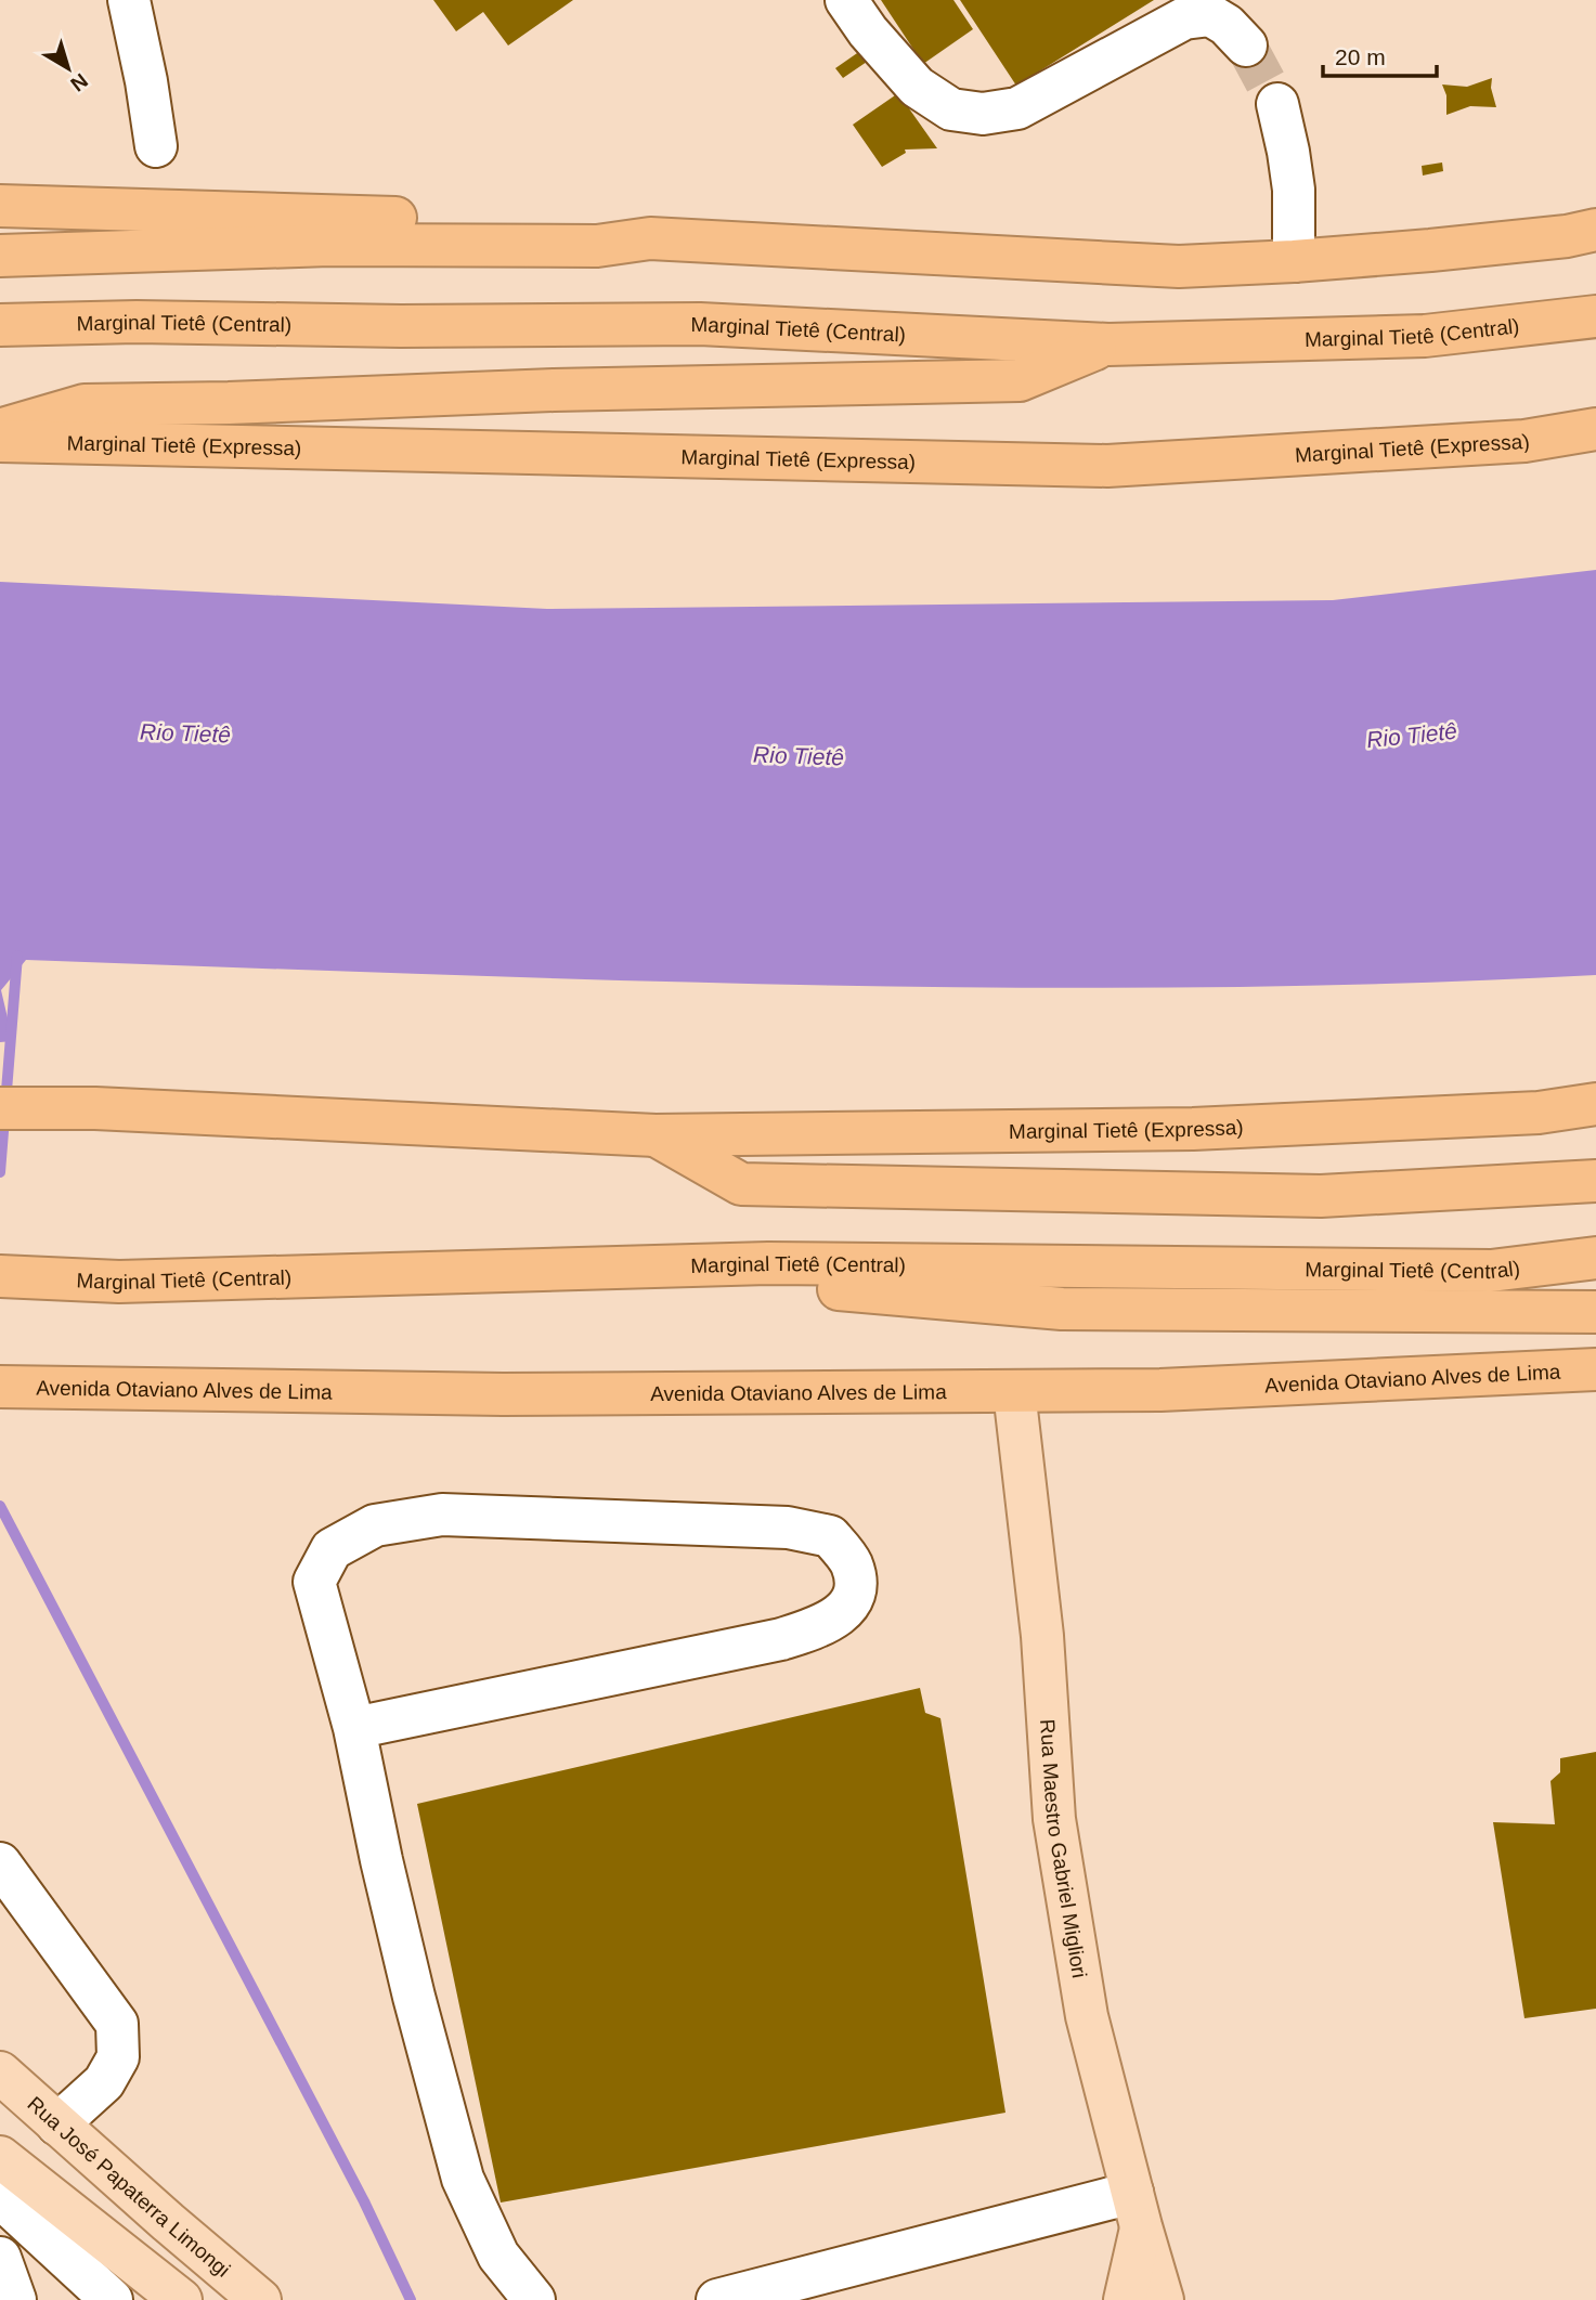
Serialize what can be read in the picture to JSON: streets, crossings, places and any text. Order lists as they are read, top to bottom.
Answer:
{
  "streets": {
    "highway": ["Marginal Tietê (Central)", "Marginal Tietê (Expressa)", "Avenida Otaviano Alves de Lima"],
    "main road": ["Rua Maestro Gabriel Migliori", "Rua José Papaterra Limongi"]
  },
  "crossings": [
    ["Avenida Otaviano Alves de Lima", "Rua Maestro Gabriel Migliori"]
  ],
  "water": ["Rio Tietê"],
  "scale_bar": "20 m",
  "north": "bottom right"
}
